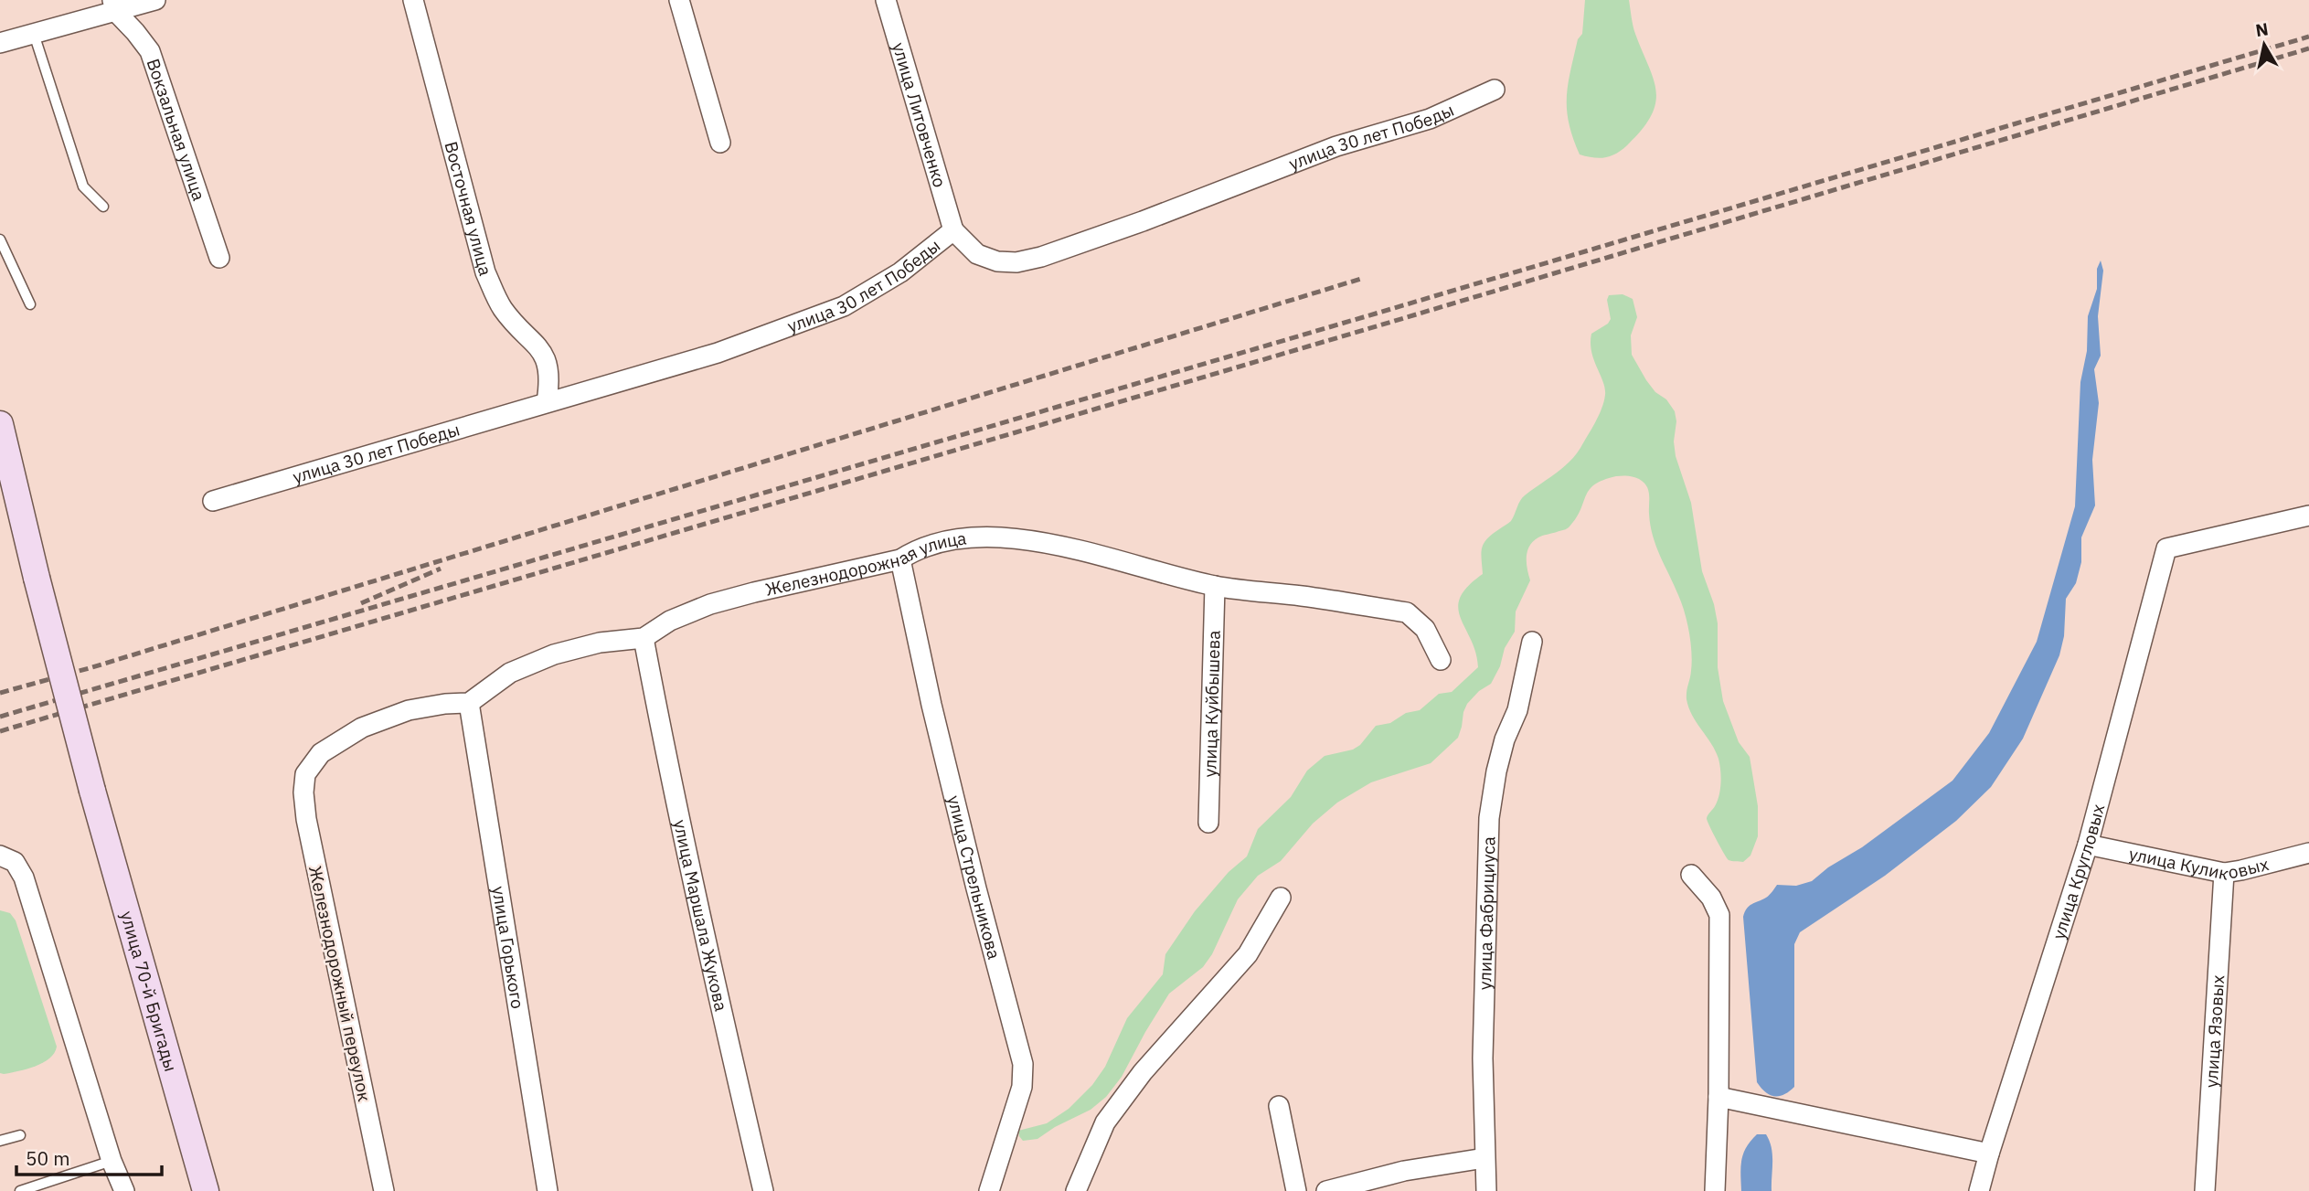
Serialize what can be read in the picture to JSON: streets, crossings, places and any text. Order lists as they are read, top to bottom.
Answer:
{
  "streets": {
    "main road": ["улица 70-й Бригады"],
    "street": [
      "улица Литовченко",
      "Вокзальная улица",
      "улица 30 лет Победы",
      "Восточная улица",
      "Железнодорожная улица",
      "улица Куйбышева",
      "улица Куликовых",
      "улица Кругловых",
      "улица Стрельникова",
      "улица Фабрициуса",
      "улица Маршала Жукова",
      "улица Горького",
      "Железнодорожный переулок",
      "улица Язовых"
    ]
  },
  "crossings": [
    ["улица Литовченко", "улица 30 лет Победы"],
    ["улица 30 лет Победы", "Восточная улица"],
    ["Железнодорожная улица", "улица Куйбышева"],
    ["Железнодорожная улица", "улица Стрельникова"],
    ["Железнодорожная улица", "улица Маршала Жукова"],
    ["Железнодорожная улица", "улица Горького"],
    ["Железнодорожная улица", "Железнодорожный переулок"],
    ["улица Куликовых", "улица Кругловых"],
    ["улица Куликовых", "улица Язовых"],
    ["улица Горького", "Железнодорожный переулок"]
  ],
  "scale_bar": "50 m",
  "north": "top"
}
